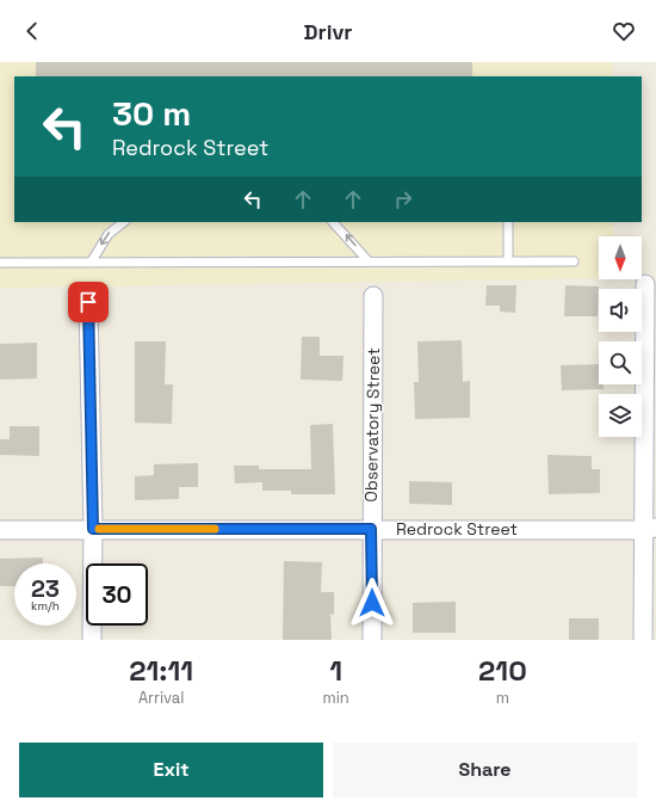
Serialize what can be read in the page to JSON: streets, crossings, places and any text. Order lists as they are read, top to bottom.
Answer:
{
  "streets": {
    "street": ["Observatory Street", "Redrock Street"]
  },
  "crossings": [
    ["Observatory Street", "Redrock Street"]
  ],
  "north": "bottom",
  "page": {
    "header": "Drivr",
    "turn": ["30 m", "Redrock Street"],
    "speed": "23 km/h",
    "limit": "30",
    "eta": [
      "21:11",
      "Arrival",
      "1",
      "min",
      "210",
      "m"
    ],
    "buttons": ["Exit", "Share"]
  }
}
